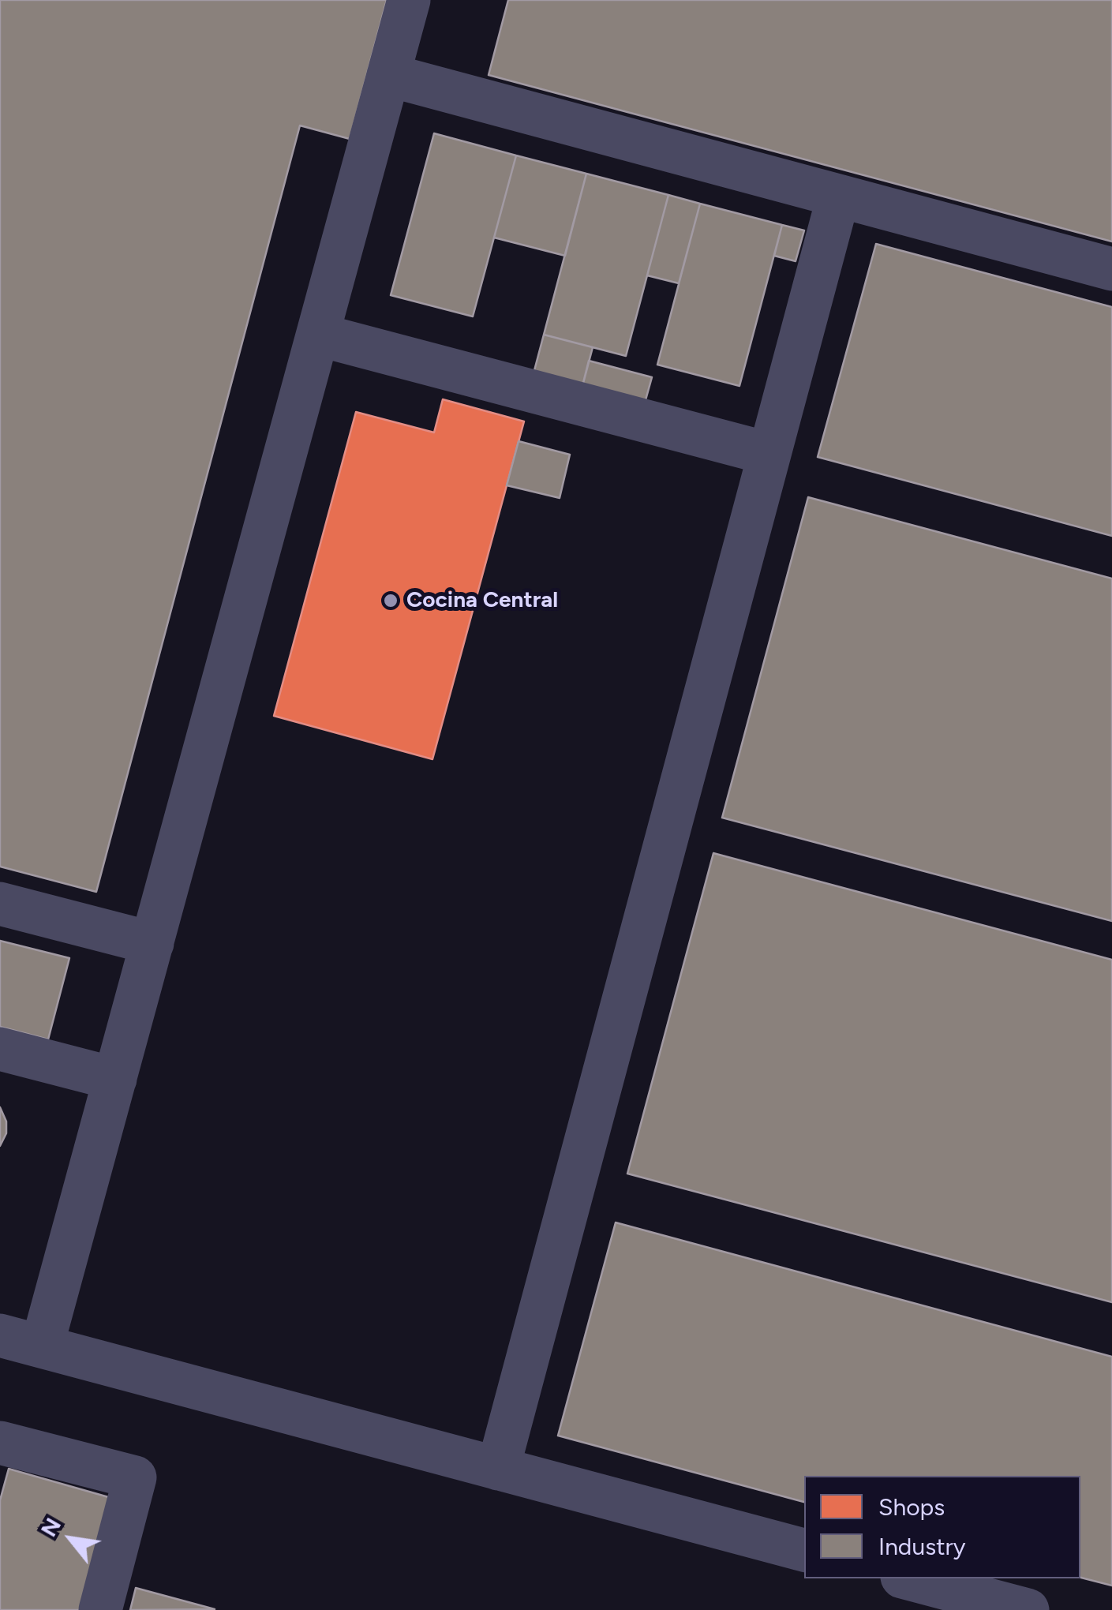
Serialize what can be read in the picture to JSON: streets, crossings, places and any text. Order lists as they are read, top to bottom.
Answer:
{
  "places": ["Cocina Central"],
  "legend": ["Shops", "Industry"],
  "north": "top left"
}
